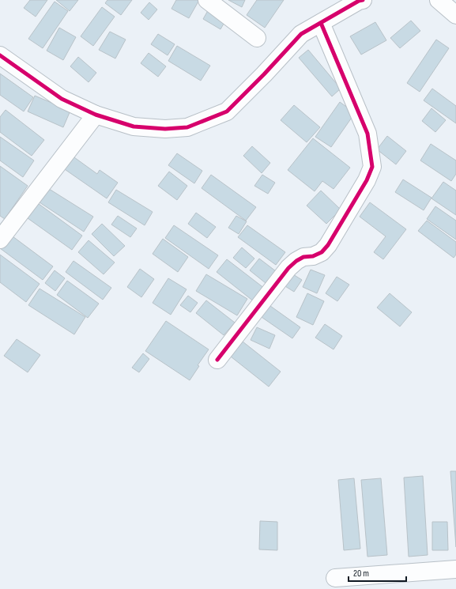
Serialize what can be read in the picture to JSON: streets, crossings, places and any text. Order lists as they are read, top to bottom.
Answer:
{
  "scale_bar": "20 m"
}
